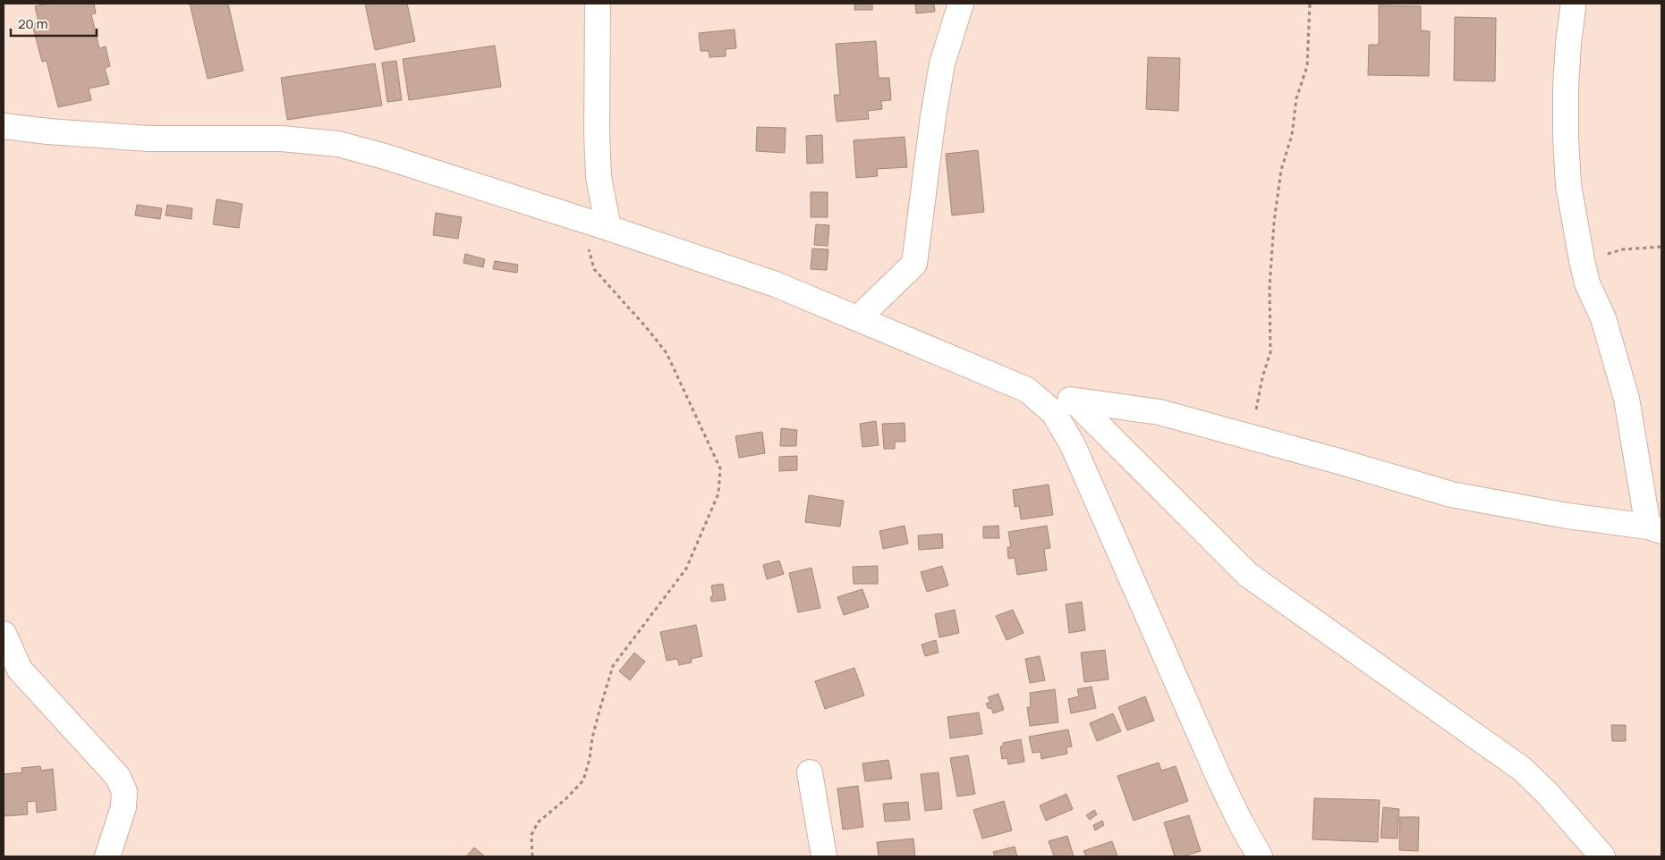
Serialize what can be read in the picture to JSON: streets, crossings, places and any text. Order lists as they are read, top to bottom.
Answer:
{
  "scale_bar": "20 m"
}
